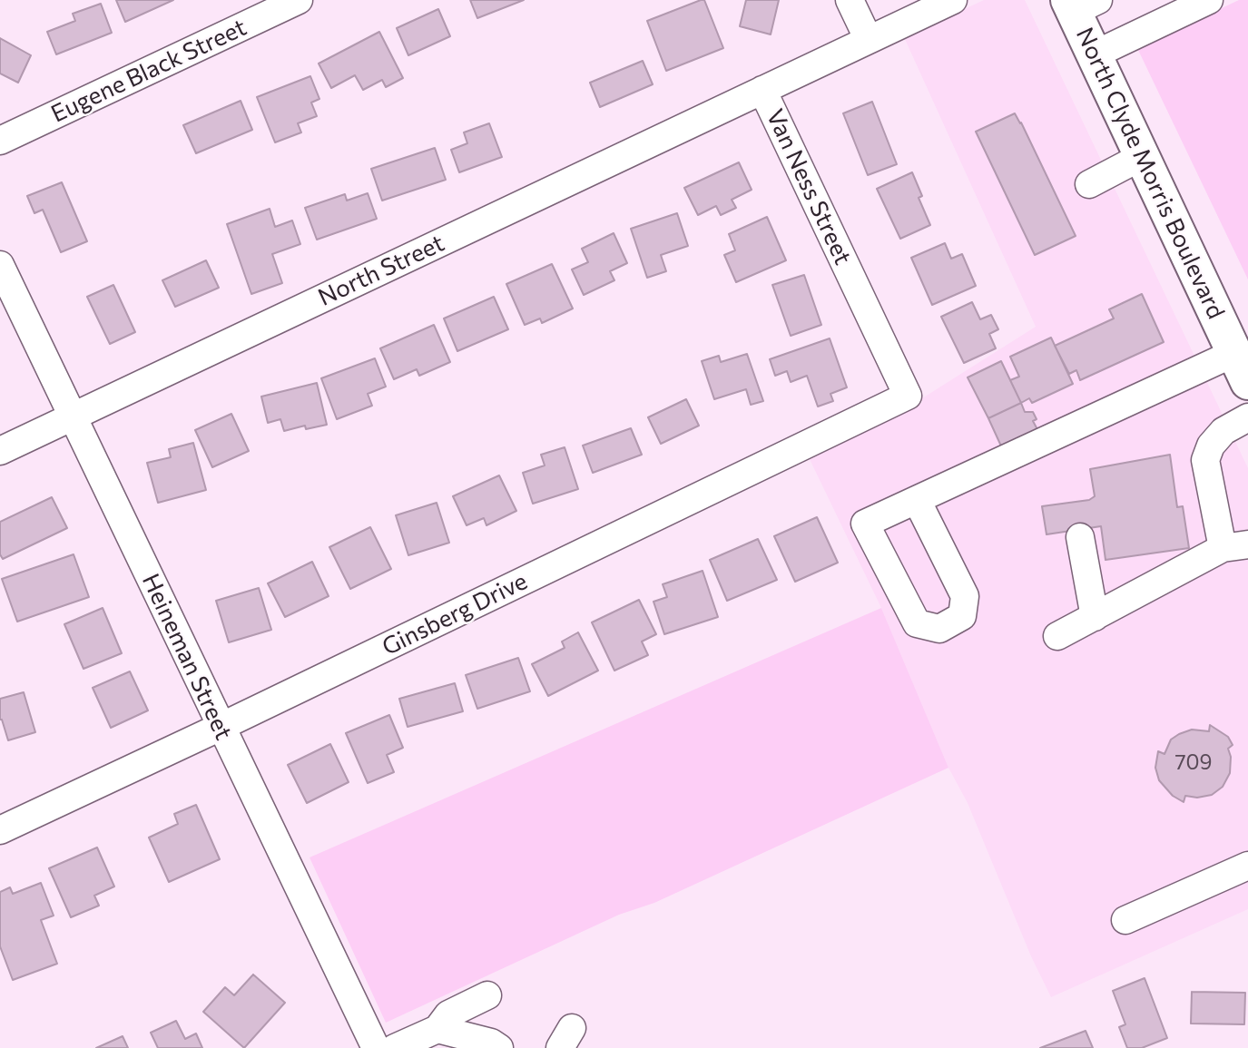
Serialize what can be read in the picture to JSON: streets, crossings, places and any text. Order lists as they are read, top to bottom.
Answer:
{
  "streets": {
    "main road": ["North Clyde Morris Boulevard"],
    "street": [
      "Eugene Black Street",
      "Van Ness Street",
      "North Street",
      "Ginsberg Drive",
      "Heineman Street"
    ]
  },
  "crossings": [
    ["Van Ness Street", "North Street"],
    ["Van Ness Street", "Ginsberg Drive"],
    ["North Street", "Heineman Street"],
    ["Ginsberg Drive", "Heineman Street"]
  ],
  "house_numbers": ["709"]
}
